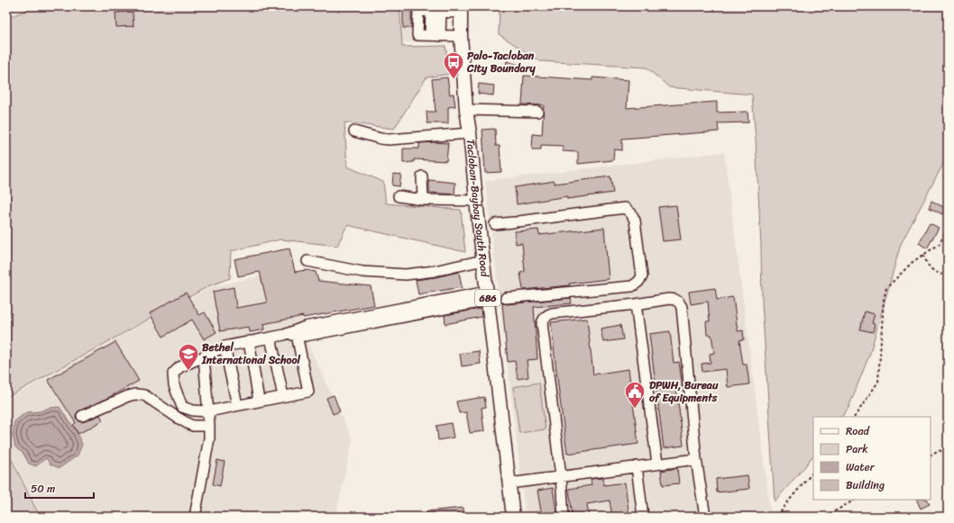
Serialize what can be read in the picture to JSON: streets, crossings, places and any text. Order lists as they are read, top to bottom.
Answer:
{
  "streets": {
    "main road": ["Tacloban-Baybay South Road", "686"]
  },
  "places": {
    "bus stop": ["Palo-Tacloban City Boundary"],
    "school or university": ["Bethel International School"],
    "public building": ["DPWH, Bureau of Equipments"]
  },
  "legend": [
    "Road",
    "Park",
    "Water",
    "Building"
  ],
  "scale_bar": "50 m"
}
